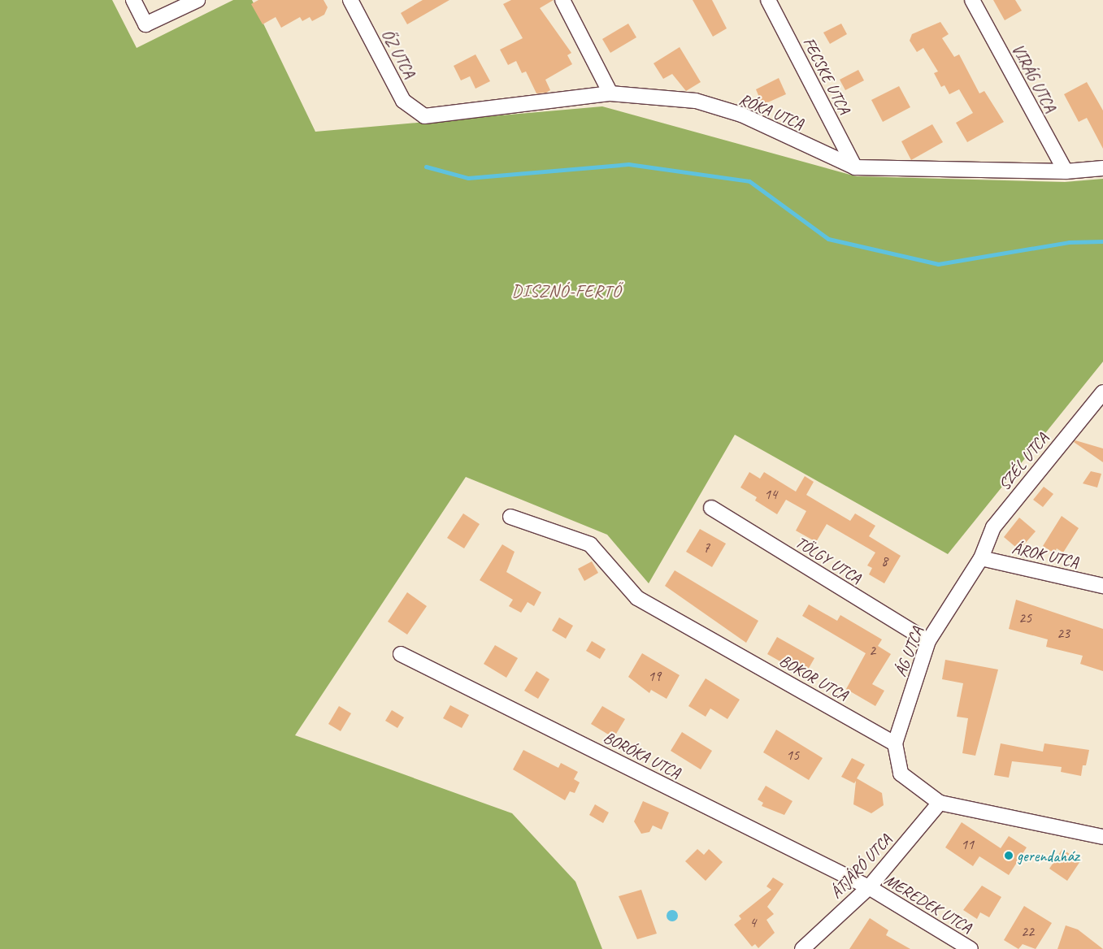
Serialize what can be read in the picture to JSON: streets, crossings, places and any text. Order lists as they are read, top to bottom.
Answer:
{
  "streets": {
    "street": [
      "ŐZ UTCA",
      "FECSKE UTCA",
      "VIRÁG UTCA",
      "RÓKA UTCA",
      "SZÉL UTCA",
      "ÁROK UTCA",
      "TÖLGY UTCA",
      "ÁG UTCA",
      "BOKOR UTCA",
      "BORÓKA UTCA",
      "ÁTJÁRÓ UTCA",
      "MEREDEK UTCA"
    ]
  },
  "crossings": [
    ["ŐZ UTCA", "RÓKA UTCA"],
    ["FECSKE UTCA", "RÓKA UTCA"],
    ["VIRÁG UTCA", "RÓKA UTCA"],
    ["SZÉL UTCA", "ÁROK UTCA"],
    ["SZÉL UTCA", "ÁG UTCA"],
    ["ÁROK UTCA", "ÁG UTCA"],
    ["TÖLGY UTCA", "ÁG UTCA"],
    ["ÁG UTCA", "BOKOR UTCA"],
    ["BORÓKA UTCA", "ÁTJÁRÓ UTCA"],
    ["BORÓKA UTCA", "MEREDEK UTCA"],
    ["ÁTJÁRÓ UTCA", "MEREDEK UTCA"]
  ],
  "districts": ["DISZNÓ-FERTŐ"],
  "places": ["gerendaház"],
  "house_numbers": [
    "14",
    "7",
    "8",
    "25",
    "23",
    "2",
    "19",
    "15",
    "11",
    "4",
    "22"
  ]
}
